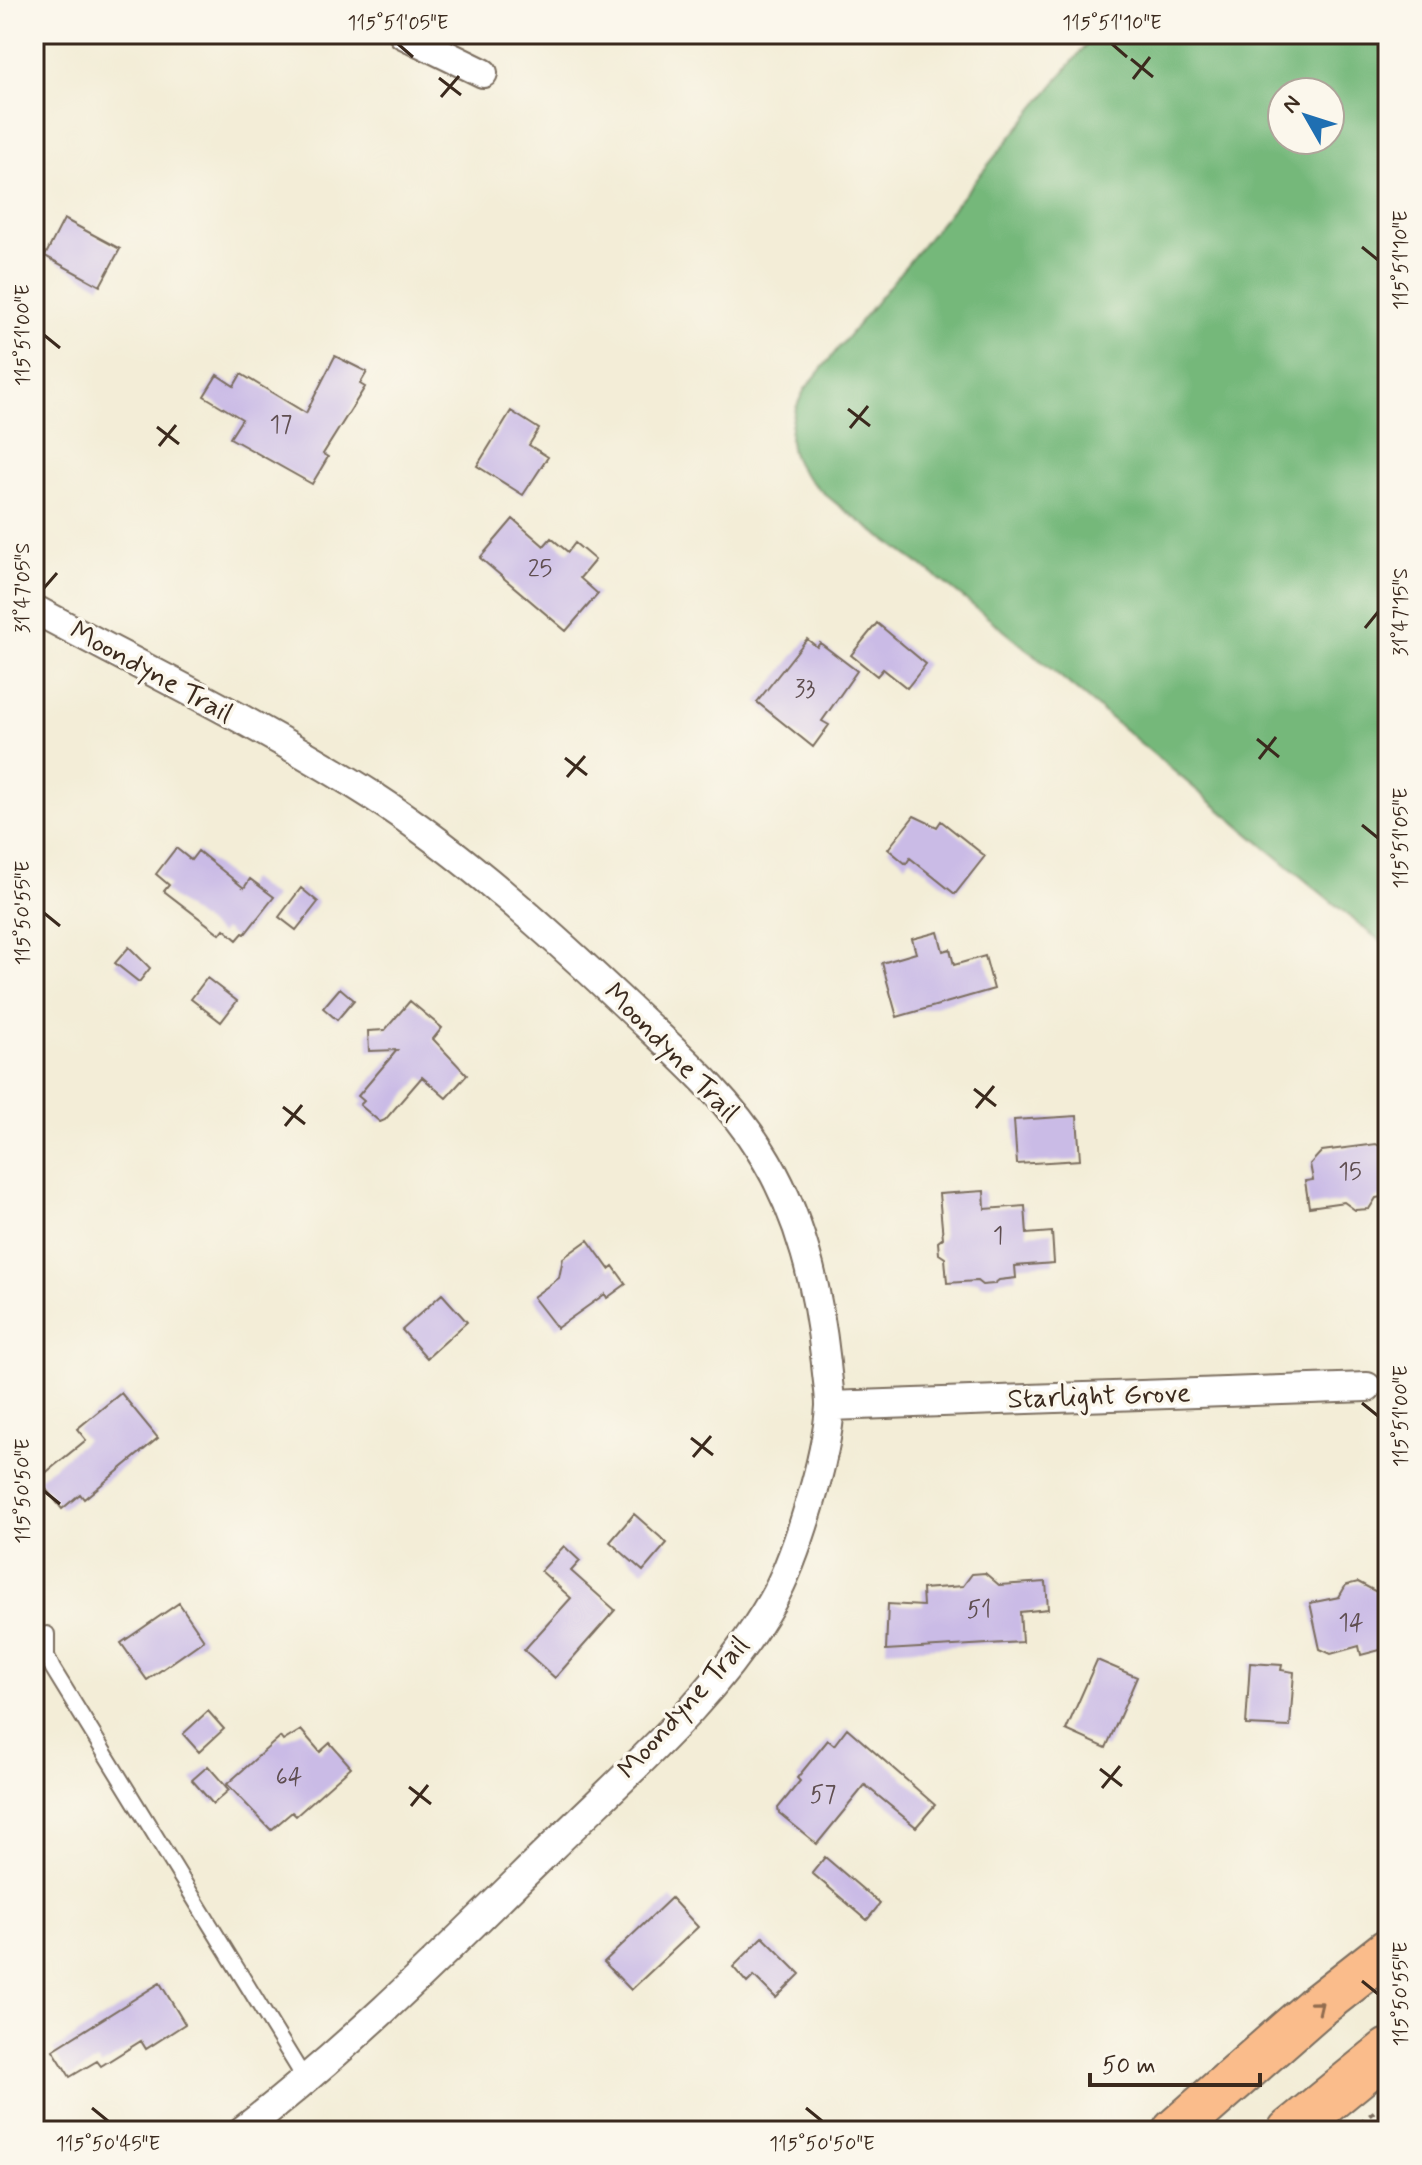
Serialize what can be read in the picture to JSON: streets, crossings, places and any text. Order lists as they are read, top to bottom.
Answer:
{
  "streets": {
    "street": ["Moondyne Trail", "Starlight Grove"]
  },
  "crossings": [
    ["Moondyne Trail", "Starlight Grove"]
  ],
  "house_numbers": [
    "17",
    "25",
    "33",
    "15",
    "1",
    "51",
    "14",
    "64",
    "57"
  ],
  "scale_bar": "50 m",
  "north": "top left",
  "coordinates": [
    "115°51'05\"E",
    "115°51'10\"E",
    "115°51'00\"E",
    "31°47'05\"S",
    "31°47'15\"S",
    "115°50'55\"E",
    "115°50'50\"E",
    "115°50'45\"E"
  ]
}
